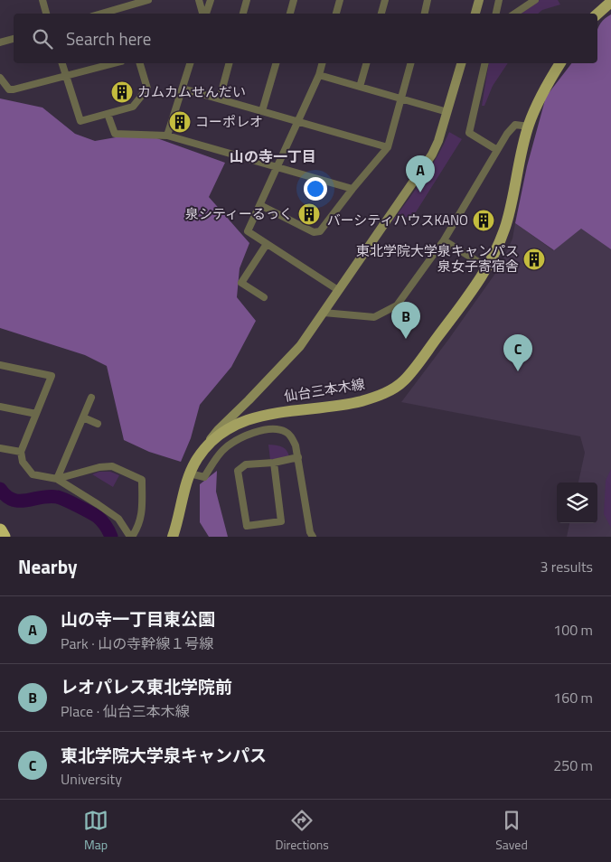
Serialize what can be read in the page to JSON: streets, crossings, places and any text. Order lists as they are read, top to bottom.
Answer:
{
  "streets": {
    "main road": ["仙台三本木線"]
  },
  "districts": ["山の寺一丁目"],
  "places": {
    "building": [
      "カムカムせんだい",
      "コーポレオ",
      "泉シティーるっく",
      "バーシティハウスKANO",
      "東北学院大学泉キャンパス 泉女子寄宿舎"
    ]
  },
  "page": {
    "search": "Search here",
    "pins": ["A", "B", "C"],
    "heading": ["Nearby", "3 results"],
    "list": [
      {
        "mark": "A",
        "name": "山の寺一丁目東公園",
        "note": "Park · 山の寺幹線１号線",
        "value": "100 m"
      },
      {
        "mark": "B",
        "name": "レオパレス東北学院前",
        "note": "Place · 仙台三本木線",
        "value": "160 m"
      },
      {
        "mark": "C",
        "name": "東北学院大学泉キャンパス",
        "note": "University",
        "value": "250 m"
      }
    ],
    "nav": ["Map", "Directions", "Saved"]
  }
}
